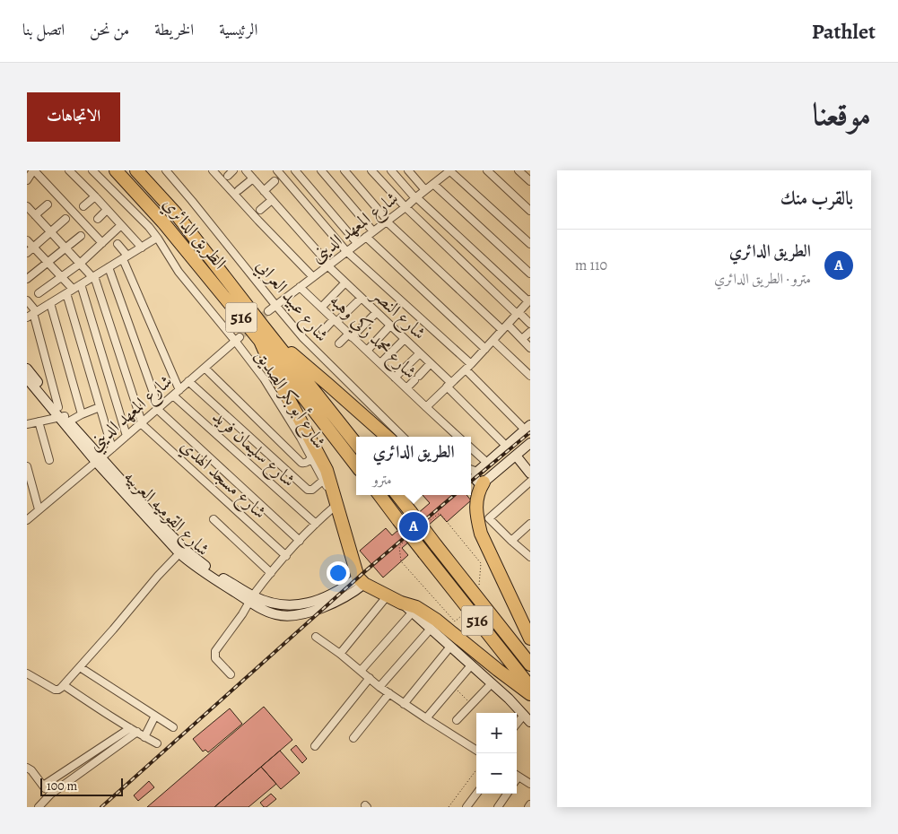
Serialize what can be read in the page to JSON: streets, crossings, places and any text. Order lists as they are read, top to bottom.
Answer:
{
  "streets": {
    "highway": ["الطريق الدائري", "516"],
    "street": [
      "شارع المعهد الدينى",
      "شارع عبيد العرابي",
      "شارع النصر",
      "شارع محمد زكي وهبه",
      "شارع أبو بكر الصديق",
      "شارع المعهد الديني",
      "شارع سليمان فريد",
      "شارع مسجد الهدي",
      "شارع القوميه العربيه"
    ]
  },
  "crossings": [
    ["شارع المعهد الدينى", "شارع عبيد العرابي"],
    ["شارع المعهد الدينى", "شارع النصر"],
    ["شارع المعهد الدينى", "شارع محمد زكي وهبه"],
    ["شارع أبو بكر الصديق", "شارع المعهد الديني"],
    ["شارع المعهد الديني", "شارع سليمان فريد"],
    ["شارع المعهد الديني", "شارع مسجد الهدي"],
    ["شارع المعهد الديني", "شارع القوميه العربيه"]
  ],
  "scale_bar": "100 m",
  "page": {
    "header": "Pathlet",
    "nav": [
      "الرئيسية",
      "الخريطة",
      "من نحن",
      "اتصل بنا"
    ],
    "title": "موقعنا",
    "buttons": "الاتجاهات",
    "heading": "بالقرب منك",
    "list": [
      {
        "mark": "A",
        "name": "الطريق الدائري",
        "note": "مترو · الطريق الدائري",
        "value": "110 m"
      }
    ],
    "popup": ["الطريق الدائري", "مترو"],
    "pins": "A",
    "map_buttons": ["+", "−"],
    "scale": "100 m"
  }
}
